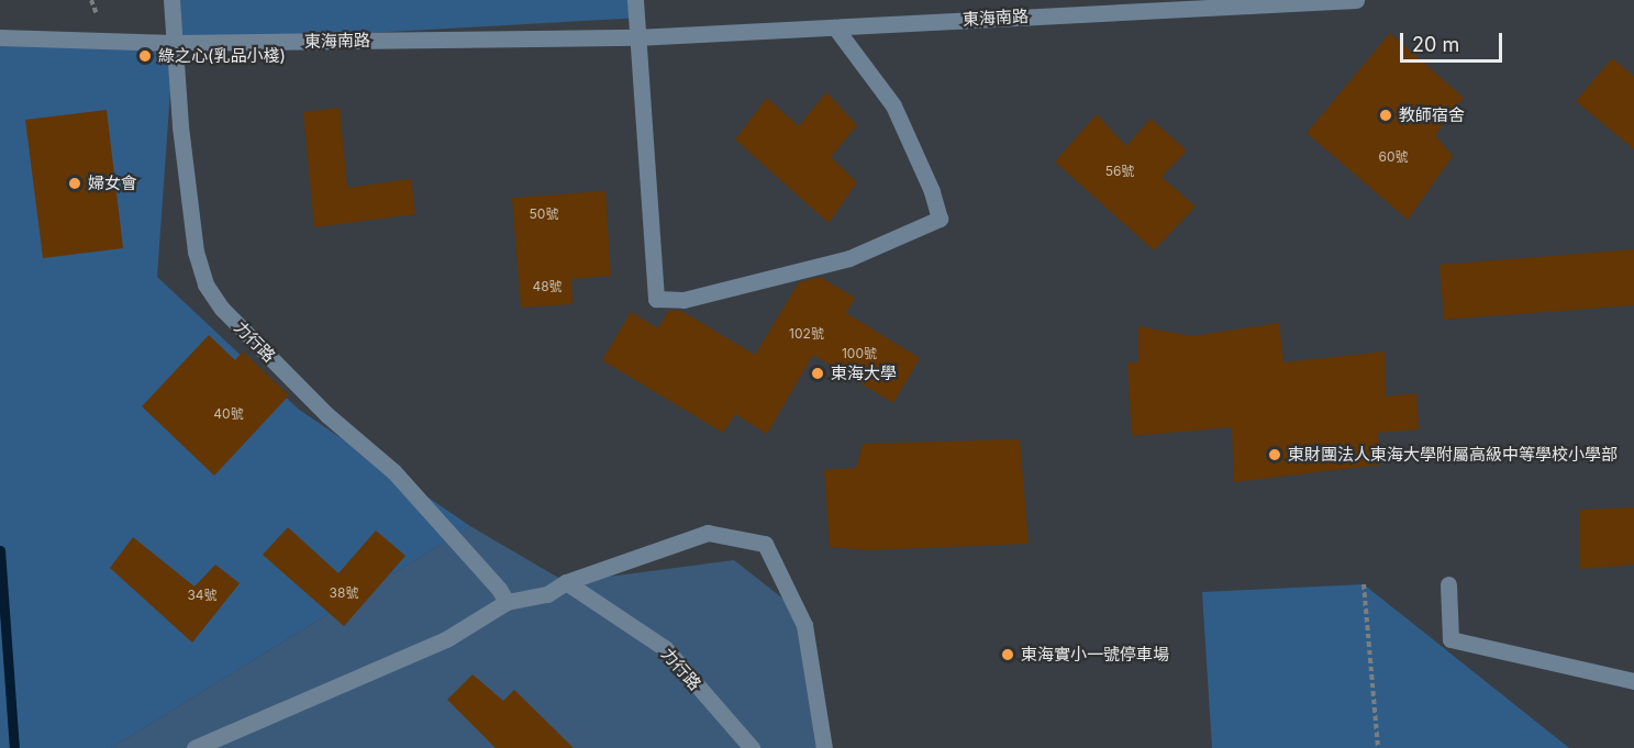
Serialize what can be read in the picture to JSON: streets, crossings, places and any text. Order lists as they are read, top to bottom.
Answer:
{
  "streets": {
    "street": ["東海南路", "力行路"]
  },
  "crossings": [
    ["東海南路", "力行路"]
  ],
  "places": [
    "綠之心(乳品小棧)",
    "教師宿舍",
    "婦女會",
    "東海大學",
    "東財團法人東海大學附屬高級中等學校小學部",
    "東海實小一號停車場"
  ],
  "house_numbers": [
    "60號",
    "56號",
    "50號",
    "48號",
    "102號",
    "100號",
    "40號",
    "38號",
    "34號"
  ],
  "scale_bar": "20 m"
}
